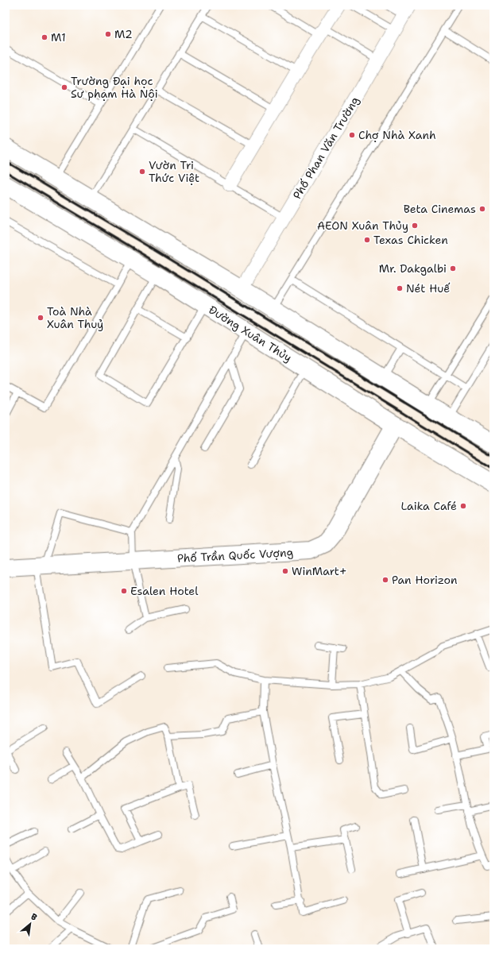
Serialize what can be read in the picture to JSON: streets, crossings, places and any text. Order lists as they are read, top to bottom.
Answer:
{
  "streets": {
    "main road": ["Đường Xuân Thủy", "Phố Trần Quốc Vượng"],
    "street": ["Phố Phan Văn Trường"]
  },
  "crossings": [
    ["Đường Xuân Thủy", "Phố Trần Quốc Vượng"]
  ],
  "places": [
    "M2",
    "M1",
    "Trường Đại học Sư phạm Hà Nội",
    "Chợ Nhà Xanh",
    "Vườn Tri Thức Việt",
    "Beta Cinemas",
    "AEON Xuân Thủy",
    "Texas Chicken",
    "Mr. Dakgalbi",
    "Nét Huế",
    "Toà Nhà Xuân Thuỷ",
    "Laika Café",
    "WinMart+",
    "Pan Horizon",
    "Esalen Hotel"
  ],
  "north": "top right"
}
